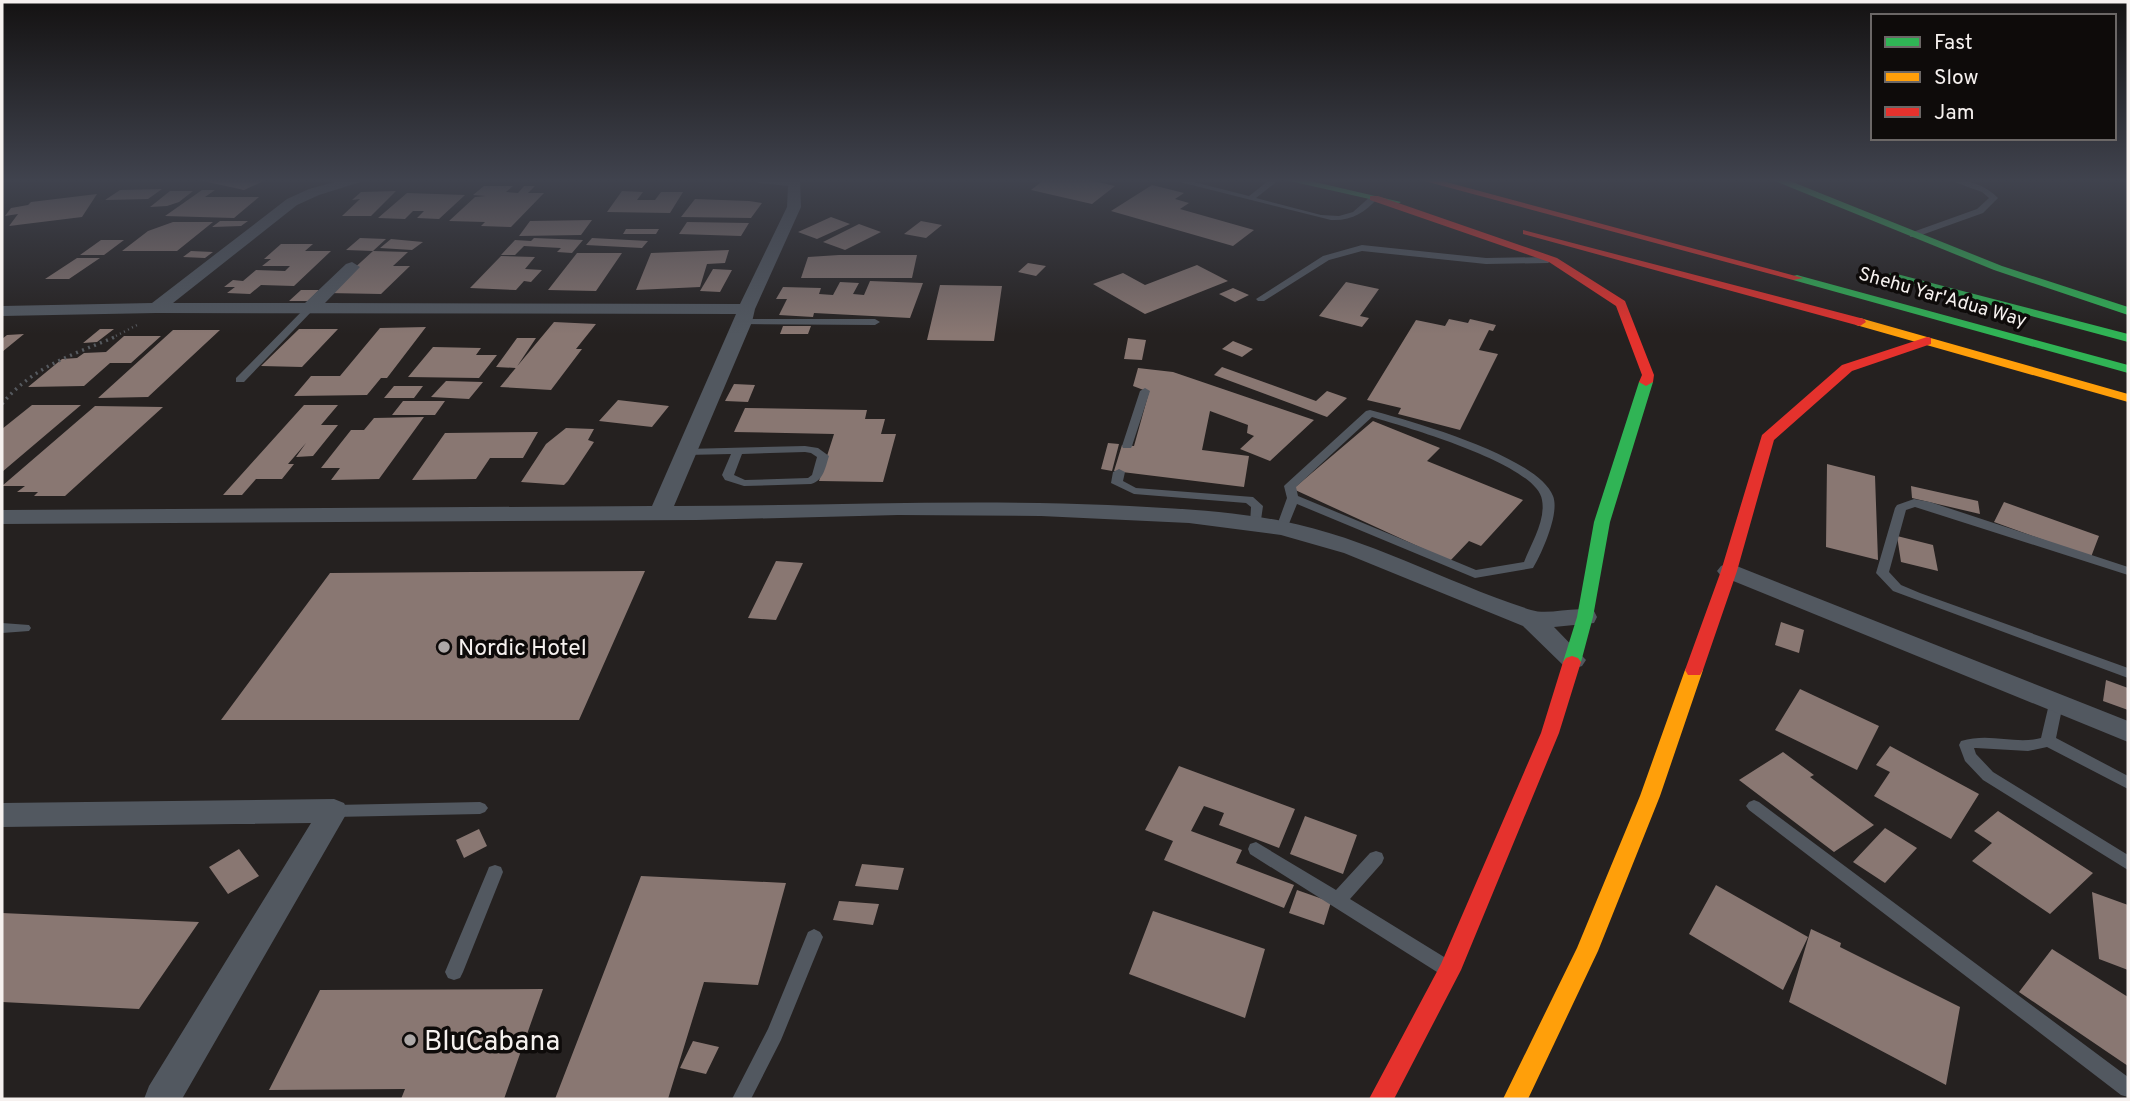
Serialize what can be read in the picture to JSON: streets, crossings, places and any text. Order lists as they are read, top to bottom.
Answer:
{
  "streets": {
    "main road": ["Shehu Yar'Adua Way"]
  },
  "places": ["Nordic Hotel", "BluCabana"],
  "legend": ["Fast", "Slow", "Jam"]
}
